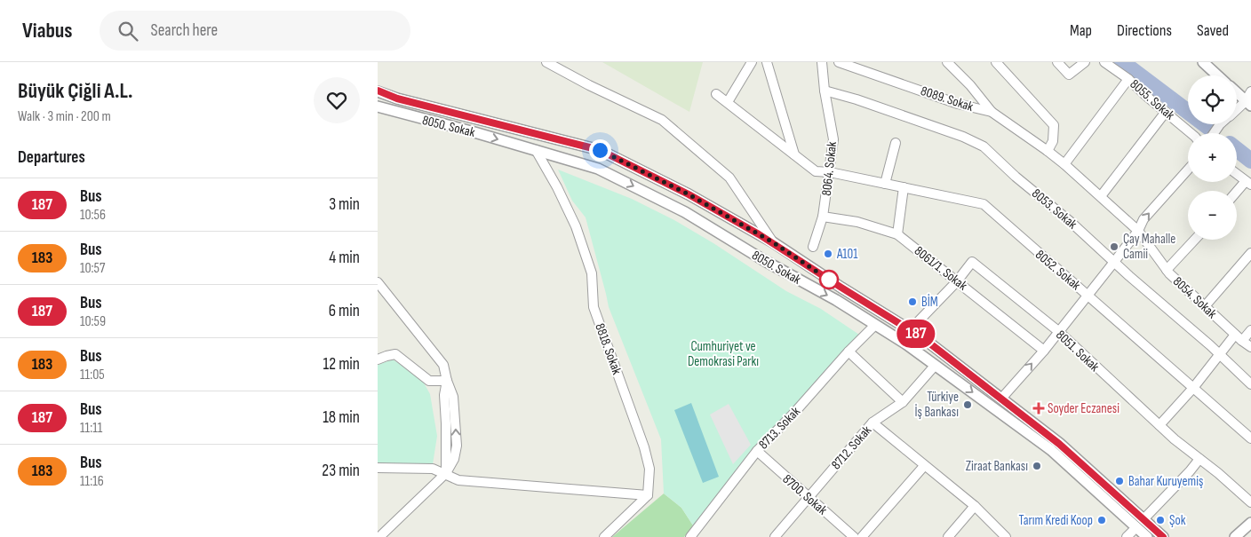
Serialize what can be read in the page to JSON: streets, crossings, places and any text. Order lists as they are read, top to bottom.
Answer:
{
  "streets": {
    "street": [
      "8089. Sokak",
      "8055. Sokak",
      "8050. Sokak",
      "8064. Sokak",
      "8053. Sokak",
      "8061/1. Sokak",
      "8052. Sokak",
      "8054. Sokak",
      "8818. Sokak",
      "8051. Sokak",
      "8713. Sokak",
      "8712. Sokak",
      "8700. Sokak"
    ]
  },
  "crossings": [
    ["8089. Sokak", "8054. Sokak"],
    ["8050. Sokak", "8818. Sokak"],
    ["8050. Sokak", "8051. Sokak"],
    ["8050. Sokak", "8713. Sokak"],
    ["8050. Sokak", "8712. Sokak"],
    ["8064. Sokak", "8053. Sokak"],
    ["8064. Sokak", "8061/1. Sokak"],
    ["8064. Sokak", "8052. Sokak"],
    ["8061/1. Sokak", "8051. Sokak"],
    ["8713. Sokak", "8700. Sokak"],
    ["8712. Sokak", "8700. Sokak"]
  ],
  "parks": ["Cumhuriyet ve Demokrasi Parkı"],
  "places": {
    "other": [
      "Çay Mahalle Camii",
      "A101",
      "BİM",
      "Türkiye İş Bankası",
      "Ziraat Bankası",
      "Bahar Kuruyemiş",
      "Tarım Kredi Koop",
      "Şok"
    ],
    "health": ["Soyder Eczanesi"]
  },
  "lines": ["bus line 187"],
  "page": {
    "header": "Viabus",
    "search": "Search here",
    "nav": ["Map", "Directions", "Saved"],
    "heading": [
      ["Büyük Çiğli A.L.", "Walk · 3 min · 200 m"],
      "Departures"
    ],
    "on_map": "187",
    "map_buttons": ["+", "−"],
    "list": [
      {
        "mark": "187",
        "name": "Bus",
        "note": "10:56",
        "value": "3 min"
      },
      {
        "mark": "183",
        "name": "Bus",
        "note": "10:57",
        "value": "4 min"
      },
      {
        "mark": "187",
        "name": "Bus",
        "note": "10:59",
        "value": "6 min"
      },
      {
        "mark": "183",
        "name": "Bus",
        "note": "11:05",
        "value": "12 min"
      },
      {
        "mark": "187",
        "name": "Bus",
        "note": "11:11",
        "value": "18 min"
      },
      {
        "mark": "183",
        "name": "Bus",
        "note": "11:16",
        "value": "23 min"
      }
    ]
  }
}
